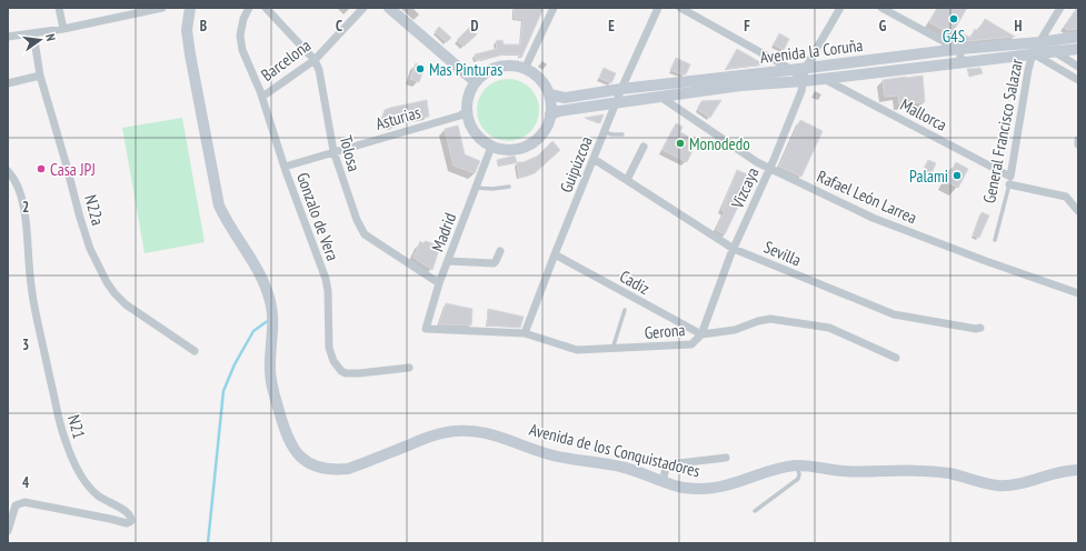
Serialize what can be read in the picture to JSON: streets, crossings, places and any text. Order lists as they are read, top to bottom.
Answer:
{
  "streets": {
    "main road": ["Avenida la Coruña", "Avenida de los Conquistadores"],
    "street": [
      "Barcelona",
      "Mallorca",
      "Asturias",
      "General Francisco Salazar",
      "Tolosa",
      "Guipúzcoa",
      "Vizcaya",
      "Rafael León Larrea",
      "N22a",
      "Gonzalo de Vera",
      "Madrid",
      "Sevilla",
      "Cadiz",
      "Gerona",
      "N21"
    ]
  },
  "crossings": [
    ["Avenida la Coruña", "Mallorca"],
    ["Avenida la Coruña", "Asturias"],
    ["Avenida la Coruña", "General Francisco Salazar"],
    ["Avenida la Coruña", "Guipúzcoa"],
    ["Avenida la Coruña", "Vizcaya"],
    ["Avenida la Coruña", "Rafael León Larrea"],
    ["Avenida la Coruña", "Madrid"],
    ["Barcelona", "Tolosa"],
    ["Barcelona", "Gonzalo de Vera"],
    ["Mallorca", "General Francisco Salazar"],
    ["Asturias", "Tolosa"],
    ["Asturias", "Gonzalo de Vera"],
    ["Asturias", "Madrid"],
    ["Tolosa", "Madrid"],
    ["Guipúzcoa", "Sevilla"],
    ["Guipúzcoa", "Cadiz"],
    ["Guipúzcoa", "Gerona"],
    ["Vizcaya", "Rafael León Larrea"],
    ["Vizcaya", "Sevilla"],
    ["Vizcaya", "Cadiz"],
    ["Vizcaya", "Gerona"],
    ["Madrid", "Gerona"],
    ["Cadiz", "Gerona"]
  ],
  "places": [
    "G4S",
    "Mas Pinturas",
    "Monodedo",
    "Casa JPJ",
    "Palami"
  ],
  "north": "right",
  "grid": {
    "columns": [
      "B",
      "C",
      "D",
      "E",
      "F",
      "G",
      "H"
    ],
    "rows": ["2", "3", "4"]
  }
}
